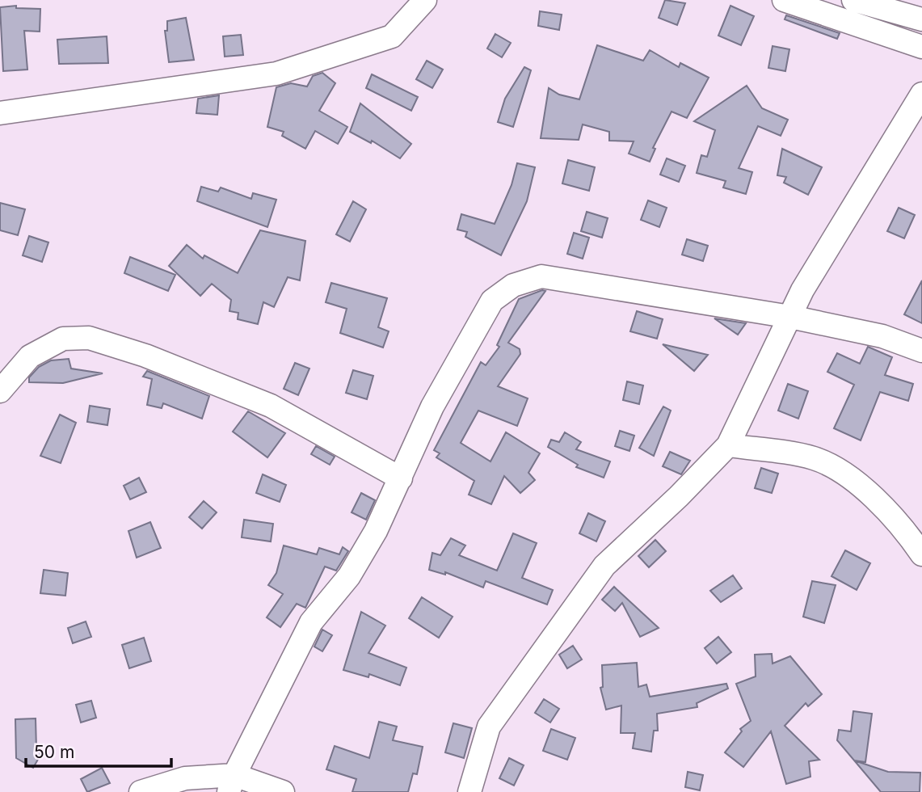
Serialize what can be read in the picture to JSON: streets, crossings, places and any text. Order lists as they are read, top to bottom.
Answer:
{
  "scale_bar": "50 m"
}
